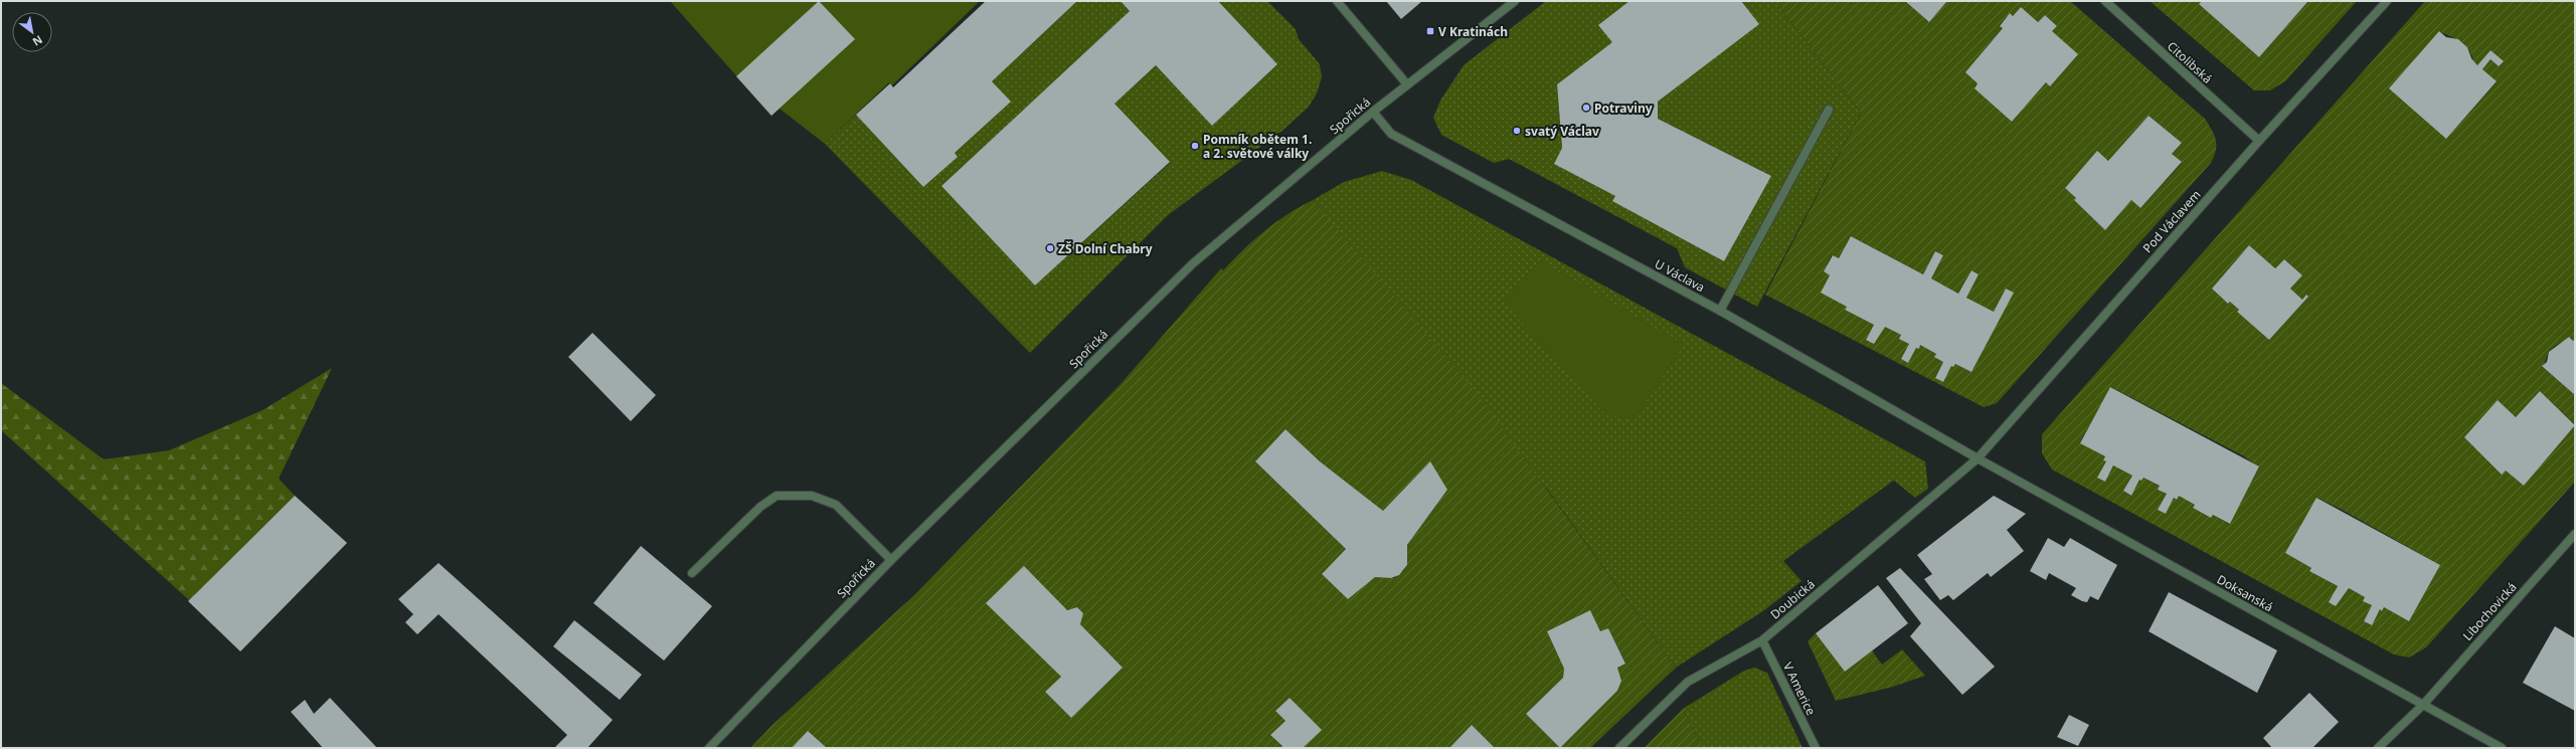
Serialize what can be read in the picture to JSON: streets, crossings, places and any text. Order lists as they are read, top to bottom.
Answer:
{
  "streets": {
    "street": [
      "Citolibská",
      "Spořická",
      "Pod Václavem",
      "U Václava",
      "Doksanská",
      "Doubická",
      "Libochovická",
      "V Americe"
    ]
  },
  "crossings": [
    ["Citolibská", "Pod Václavem"],
    ["Spořická", "U Václava"],
    ["Pod Václavem", "U Václava"],
    ["Pod Václavem", "Doksanská"],
    ["Pod Václavem", "Doubická"],
    ["U Václava", "Doksanská"],
    ["U Václava", "Doubická"],
    ["Doksanská", "Doubická"],
    ["Doksanská", "Libochovická"],
    ["Doubická", "V Americe"]
  ],
  "places": {
    "transit": ["V Kratinách"],
    "other": [
      "Potraviny",
      "svatý Václav",
      "Pomník obětem 1. a 2. světové války",
      "ZŠ Dolní Chabry"
    ]
  },
  "north": "bottom right"
}
